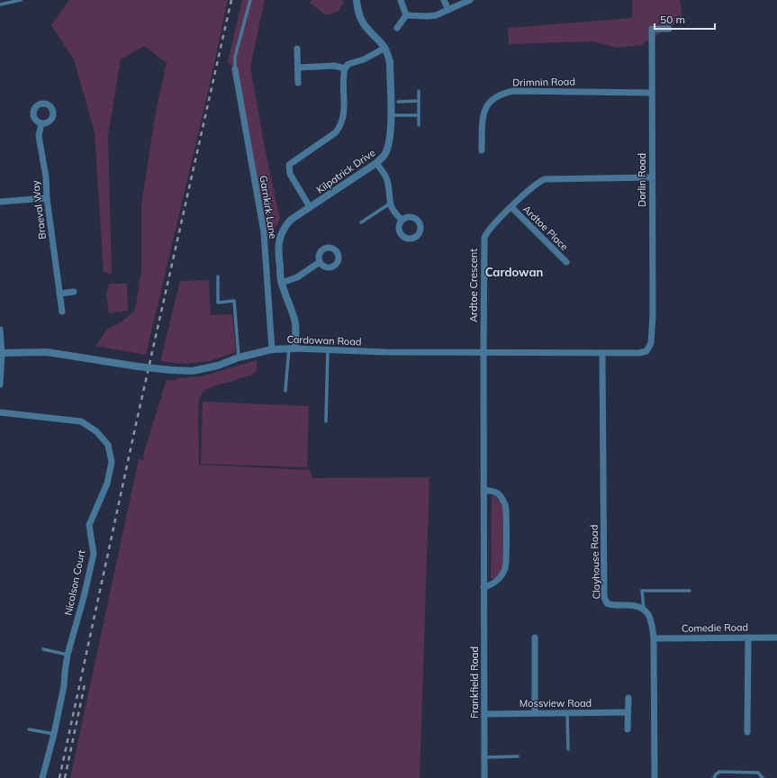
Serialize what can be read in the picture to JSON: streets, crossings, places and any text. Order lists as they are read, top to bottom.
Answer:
{
  "streets": {
    "street": [
      "Drimnin Road",
      "Kilpatrick Drive",
      "Dorlin Road",
      "Garnkirk Lane",
      "Braeval Way",
      "Ardtoe Place",
      "Ardtoe Crescent",
      "Cardowan Road",
      "Clayhouse Road",
      "Nicolson Court",
      "Comedie Road",
      "Frankfield Road",
      "Mossview Road"
    ]
  },
  "crossings": [
    ["Drimnin Road", "Dorlin Road"],
    ["Kilpatrick Drive", "Cardowan Road"],
    ["Dorlin Road", "Ardtoe Crescent"],
    ["Dorlin Road", "Cardowan Road"],
    ["Garnkirk Lane", "Cardowan Road"],
    ["Ardtoe Place", "Ardtoe Crescent"],
    ["Ardtoe Crescent", "Cardowan Road"],
    ["Ardtoe Crescent", "Frankfield Road"],
    ["Cardowan Road", "Clayhouse Road"],
    ["Cardowan Road", "Frankfield Road"],
    ["Frankfield Road", "Mossview Road"]
  ],
  "districts": ["Cardowan"],
  "scale_bar": "50 m"
}
